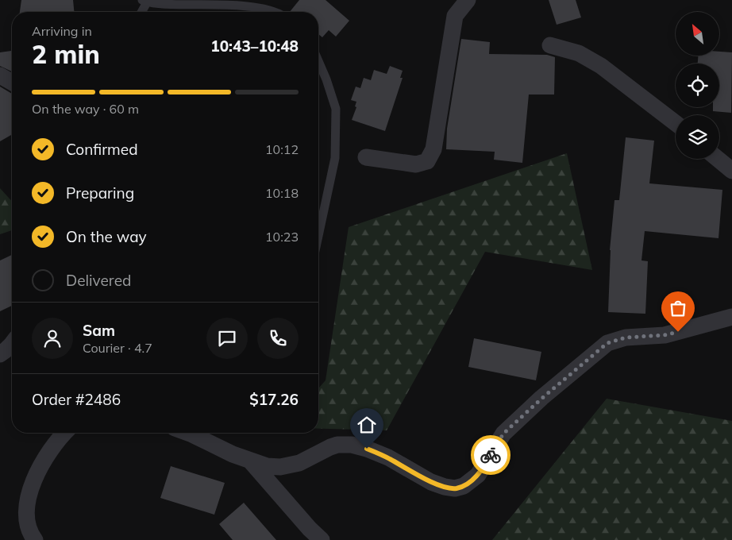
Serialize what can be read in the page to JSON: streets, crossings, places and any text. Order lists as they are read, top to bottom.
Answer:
{
  "north": "top left",
  "page": {
    "heading": ["2 min", "Arriving in", "10:43–10:48"],
    "panel": [
      "Sam",
      "Courier · 4.7",
      "Order #2486",
      "$17.26"
    ],
    "bar": "On the way · 60 m",
    "list": [
      ["Confirmed", "10:12"],
      ["Preparing", "10:18"],
      ["On the way", "10:23"],
      "Delivered"
    ]
  }
}
